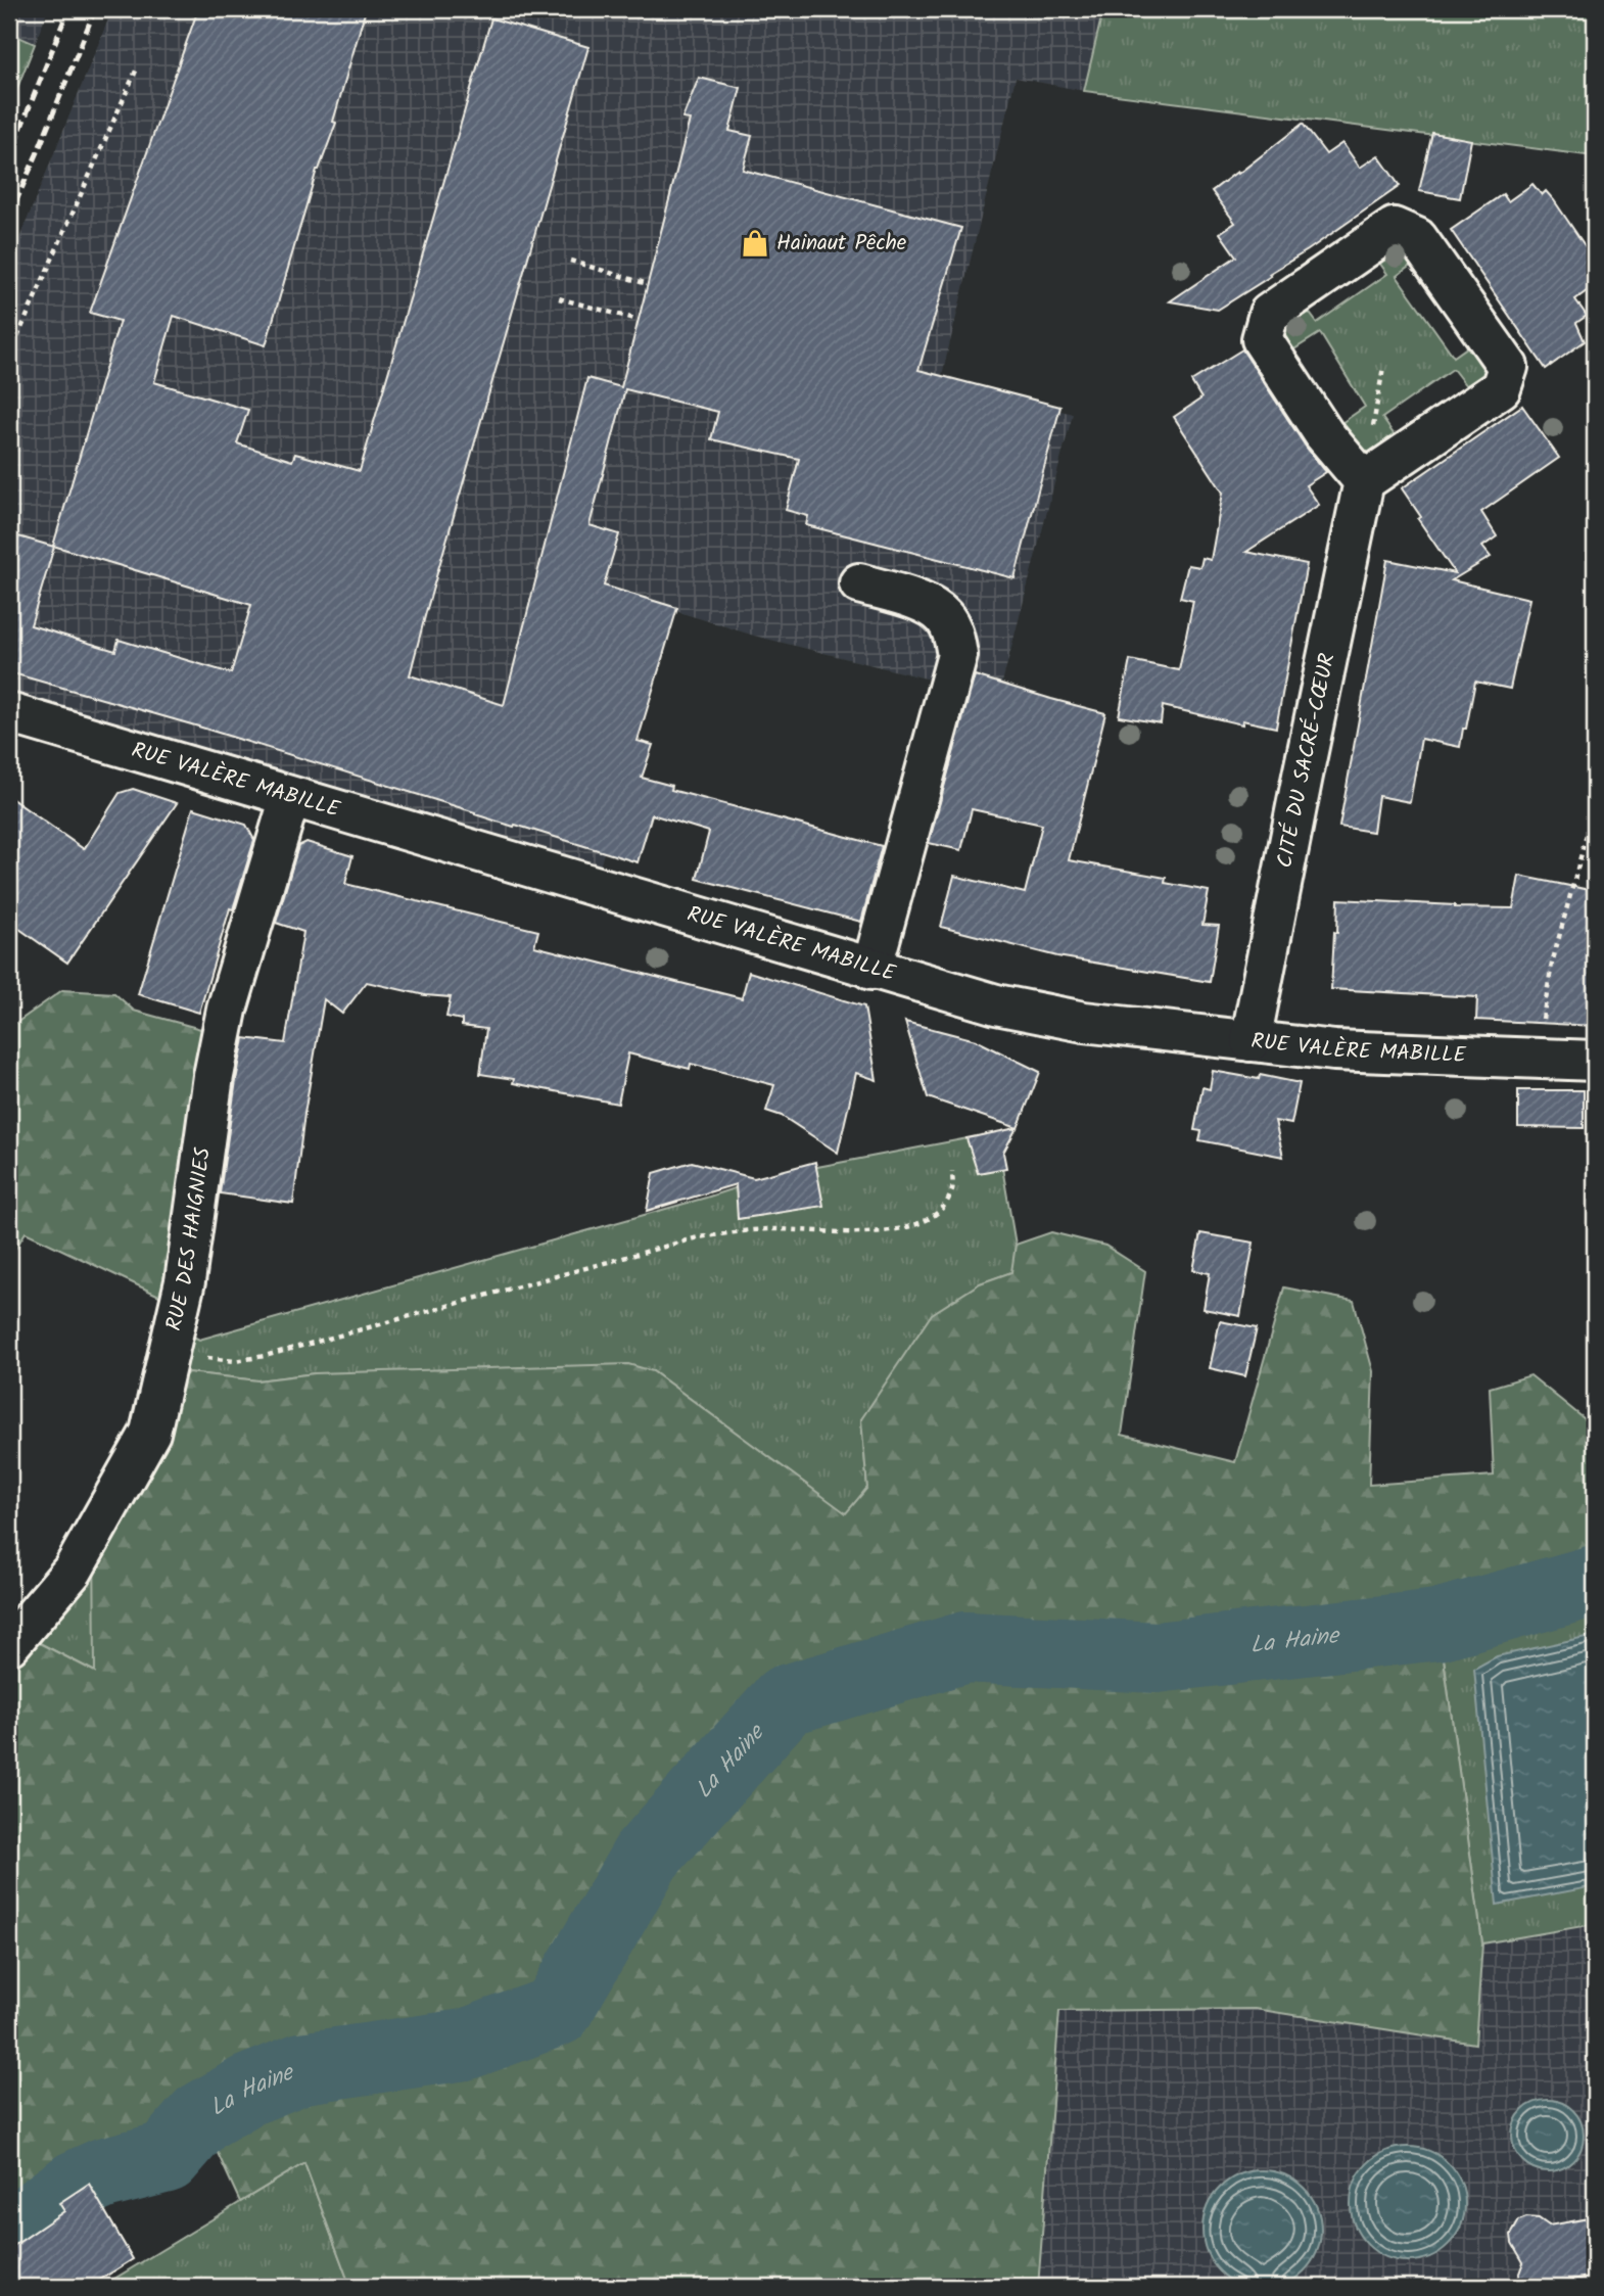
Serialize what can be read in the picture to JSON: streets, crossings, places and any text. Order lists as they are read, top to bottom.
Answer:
{
  "streets": {
    "street": ["CITÉ DU SACRÉ-CŒUR", "RUE VALÈRE MABILLE", "RUE DES HAIGNIES"]
  },
  "crossings": [
    ["CITÉ DU SACRÉ-CŒUR", "RUE VALÈRE MABILLE"],
    ["RUE VALÈRE MABILLE", "RUE DES HAIGNIES"]
  ],
  "water": ["La Haine"],
  "places": {
    "shop": ["Hainaut Pêche"]
  }
}
